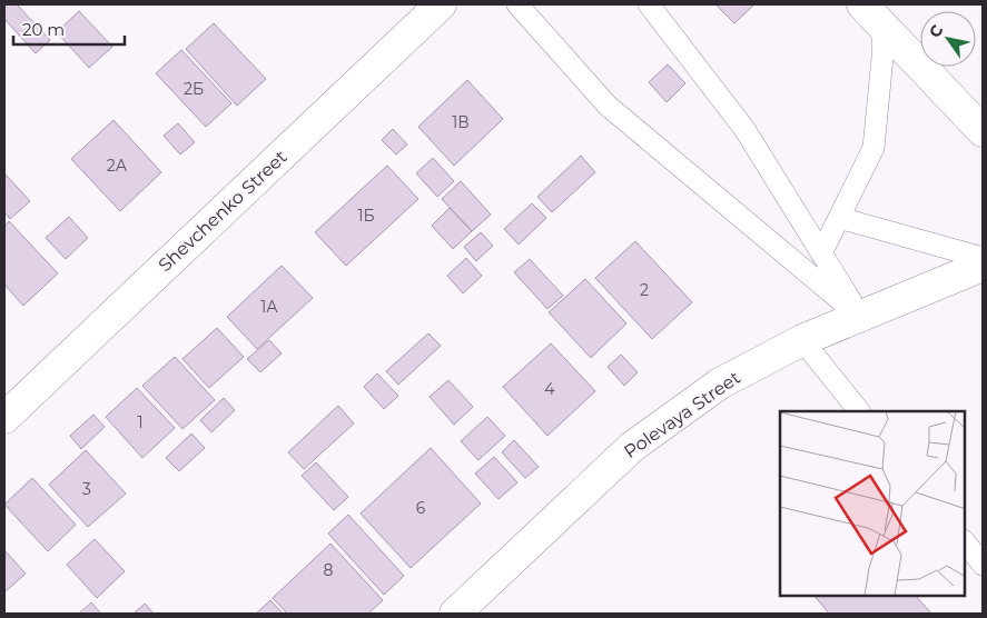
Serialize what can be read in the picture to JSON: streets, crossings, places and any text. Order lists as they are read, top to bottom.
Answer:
{
  "streets": {
    "street": ["Shevchenko Street", "Polevaya Street"]
  },
  "house_numbers": [
    "2Б",
    "1В",
    "2А",
    "1Б",
    "2",
    "1А",
    "4",
    "1",
    "3",
    "6",
    "8"
  ],
  "scale_bar": "20 m",
  "north": "top left"
}
